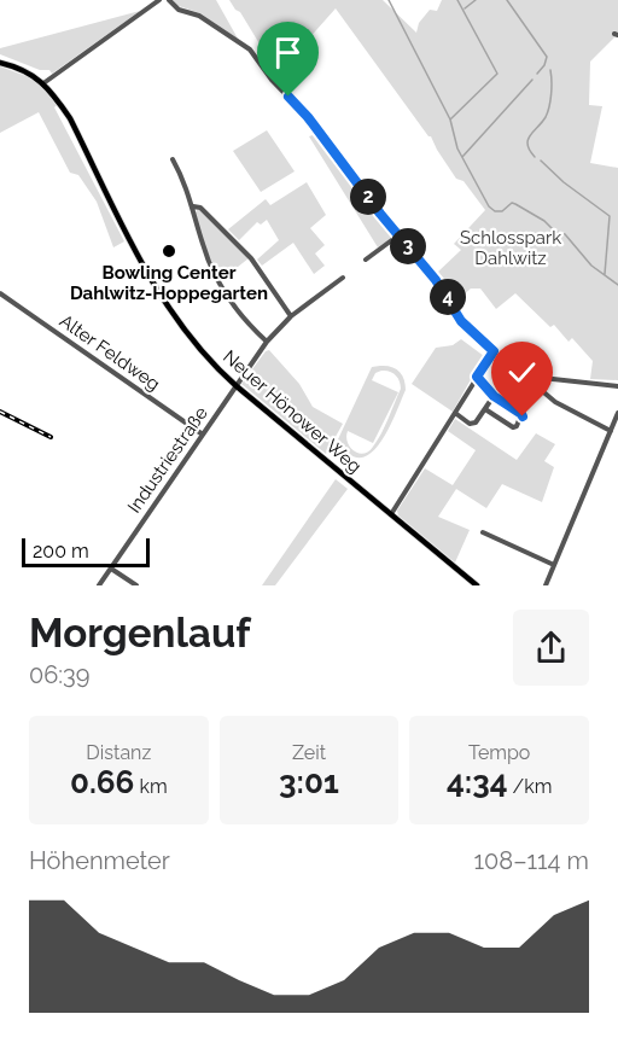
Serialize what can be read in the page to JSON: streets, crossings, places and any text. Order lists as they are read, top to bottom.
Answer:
{
  "streets": {
    "main road": ["Neuer Hönower Weg"],
    "street": ["Alter Feldweg", "Industriestraße"]
  },
  "crossings": [
    ["Alter Feldweg", "Industriestraße"],
    ["Neuer Hönower Weg", "Industriestraße"]
  ],
  "parks": ["Schlosspark Dahlwitz"],
  "places": ["Bowling Center Dahlwitz-Hoppegarten"],
  "scale_bar": "200 m",
  "page": {
    "pins": ["2", "3", "4"],
    "scale": "200 m",
    "heading": ["Morgenlauf", "06:39"],
    "stats": [
      ["Distanz", "0.66 km"],
      ["Zeit", "3:01"],
      ["Tempo", "4:34 /km"]
    ],
    "chart": ["Höhenmeter", "108–114 m"]
  }
}
